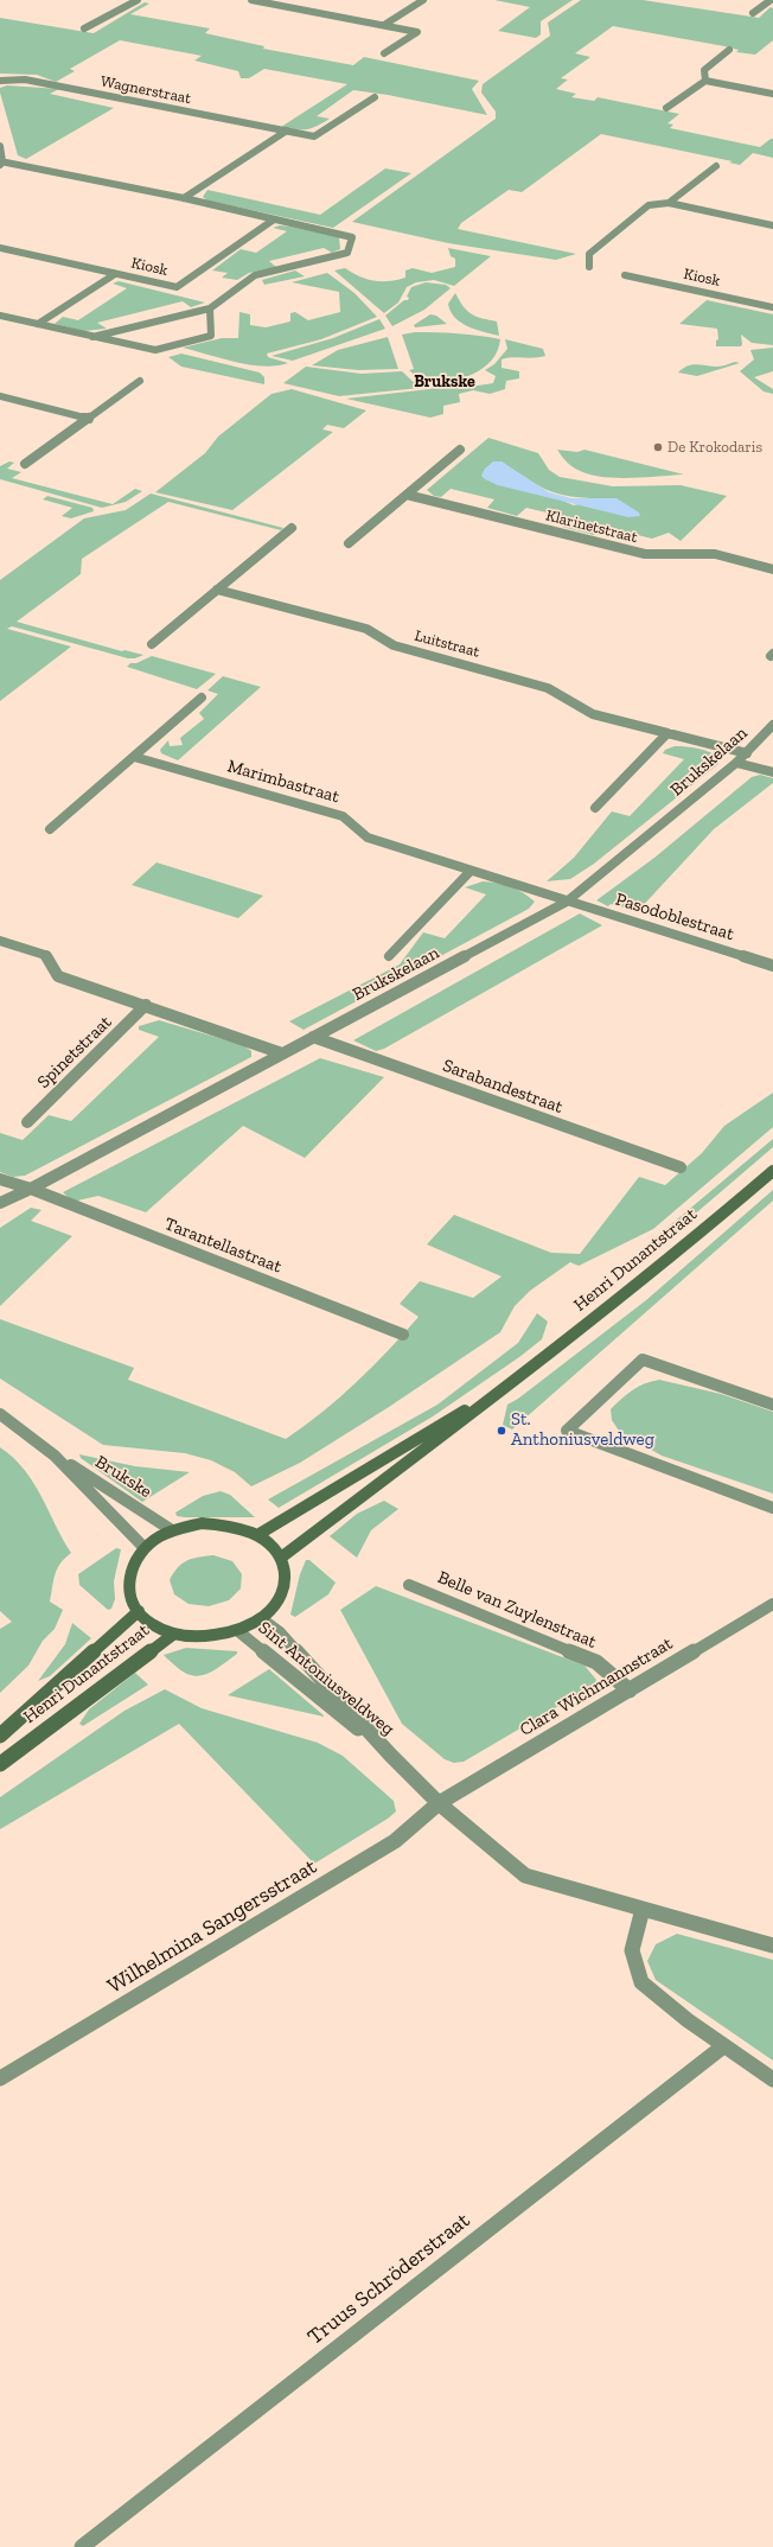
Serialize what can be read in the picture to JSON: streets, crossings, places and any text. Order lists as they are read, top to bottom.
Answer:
{
  "streets": {
    "street": [
      "Wagnerstraat",
      "Kiosk",
      "Klarinetstraat",
      "Luitstraat",
      "Brukskelaan",
      "Marimbastraat",
      "Pasodoblestraat",
      "Spinetstraat",
      "Sarabandestraat",
      "Tarantellastraat",
      "Henri Dunantstraat",
      "Brukske",
      "Belle van Zuylenstraat",
      "Sint Antoniusveldweg",
      "Clara Wichmannstraat",
      "Wilhelmina Sangersstraat",
      "Truus Schröderstraat"
    ]
  },
  "crossings": [
    ["Luitstraat", "Brukskelaan"],
    ["Brukskelaan", "Marimbastraat"],
    ["Brukskelaan", "Pasodoblestraat"],
    ["Brukskelaan", "Spinetstraat"],
    ["Brukskelaan", "Sarabandestraat"],
    ["Brukskelaan", "Tarantellastraat"],
    ["Marimbastraat", "Pasodoblestraat"],
    ["Henri Dunantstraat", "Brukske"],
    ["Henri Dunantstraat", "Sint Antoniusveldweg"],
    ["Brukske", "Sint Antoniusveldweg"],
    ["Belle van Zuylenstraat", "Clara Wichmannstraat"],
    ["Sint Antoniusveldweg", "Clara Wichmannstraat"],
    ["Sint Antoniusveldweg", "Wilhelmina Sangersstraat"],
    ["Clara Wichmannstraat", "Wilhelmina Sangersstraat"]
  ],
  "districts": ["Brukske"],
  "places": ["De Krokodaris", "St. Anthoniusveldweg"]
}
